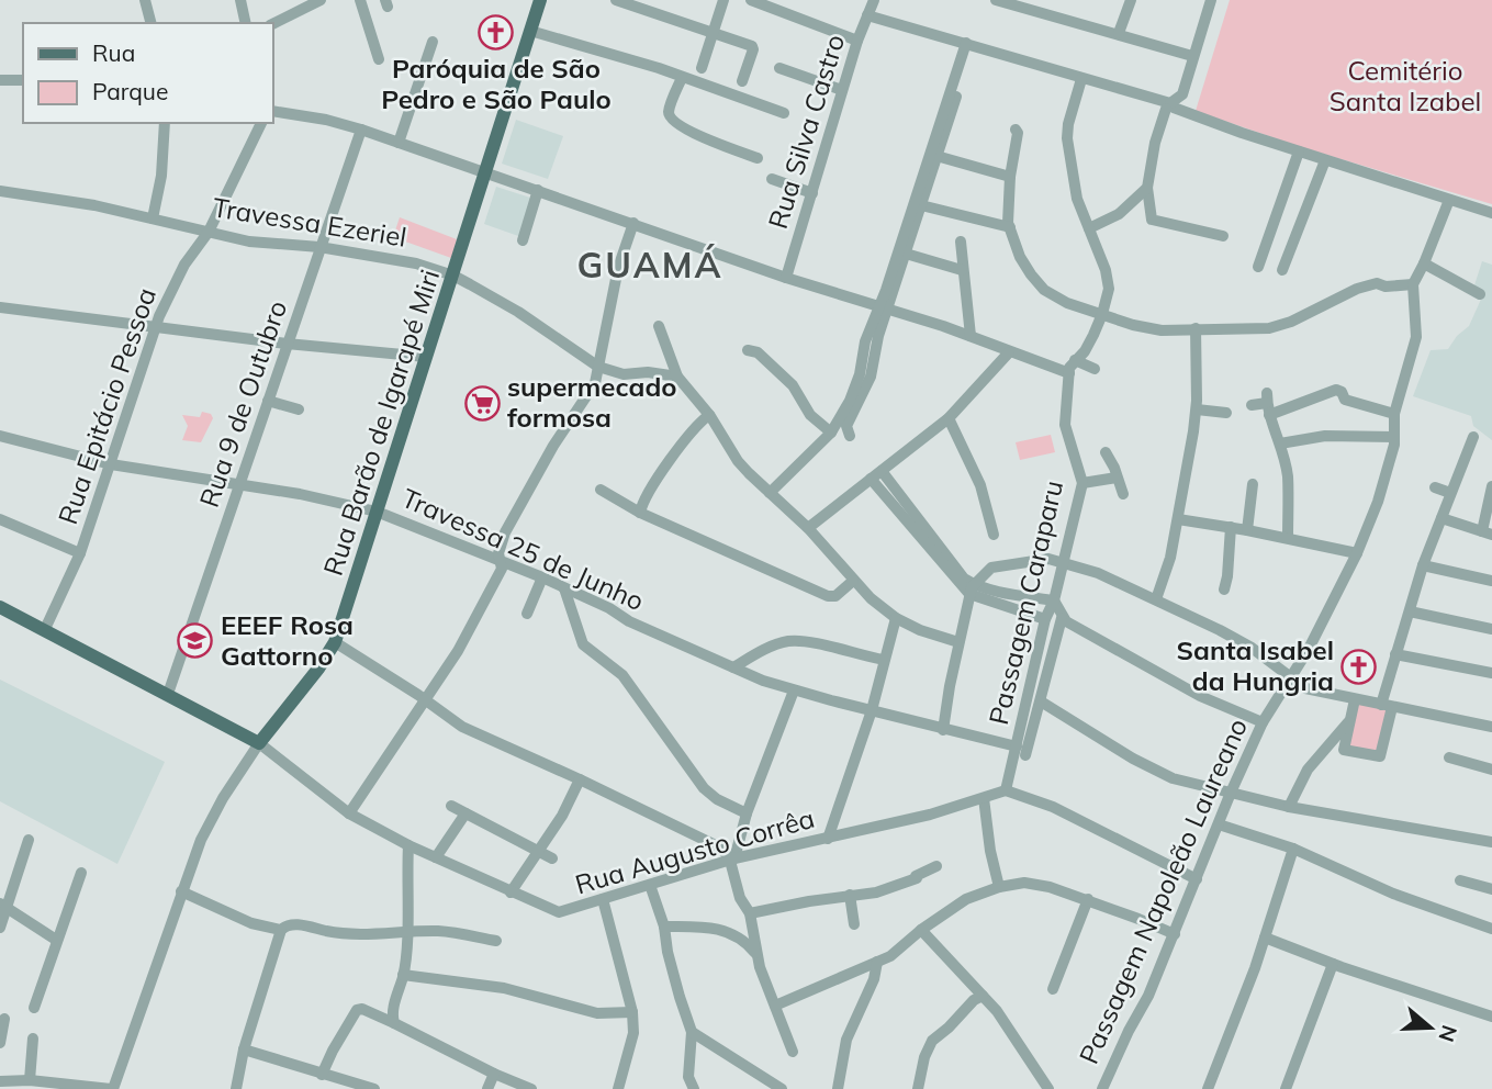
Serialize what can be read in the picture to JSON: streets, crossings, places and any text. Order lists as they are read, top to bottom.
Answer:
{
  "streets": {
    "main road": ["Rua Barão de Igarapé Miri", "Rua Augusto Corrêa"],
    "street": [
      "Rua Silva Castro",
      "Travessa Ezeriel",
      "Rua 9 de Outubro",
      "Rua Epitácio Pessoa",
      "Travessa 25 de Junho",
      "Passagem Caraparu",
      "Passagem Napoleão Laureano"
    ]
  },
  "crossings": [
    ["Travessa Ezeriel", "Rua 9 de Outubro"],
    ["Travessa Ezeriel", "Rua Epitácio Pessoa"],
    ["Travessa Ezeriel", "Rua Barão de Igarapé Miri"],
    ["Rua 9 de Outubro", "Travessa 25 de Junho"],
    ["Rua 9 de Outubro", "Rua Augusto Corrêa"],
    ["Rua Epitácio Pessoa", "Travessa 25 de Junho"],
    ["Rua Epitácio Pessoa", "Rua Augusto Corrêa"],
    ["Rua Barão de Igarapé Miri", "Travessa 25 de Junho"],
    ["Rua Barão de Igarapé Miri", "Rua Augusto Corrêa"],
    ["Travessa 25 de Junho", "Passagem Caraparu"],
    ["Passagem Caraparu", "Rua Augusto Corrêa"]
  ],
  "districts": ["GUAMÁ"],
  "parks": ["Cemitério Santa Izabel"],
  "places": {
    "church": ["Paróquia de São Pedro e São Paulo", "Santa Isabel da Hungria"],
    "supermarket": ["supermecado formosa"],
    "school or university": ["EEEF Rosa Gattorno"]
  },
  "legend": ["Rua", "Parque"],
  "north": "right"
}
